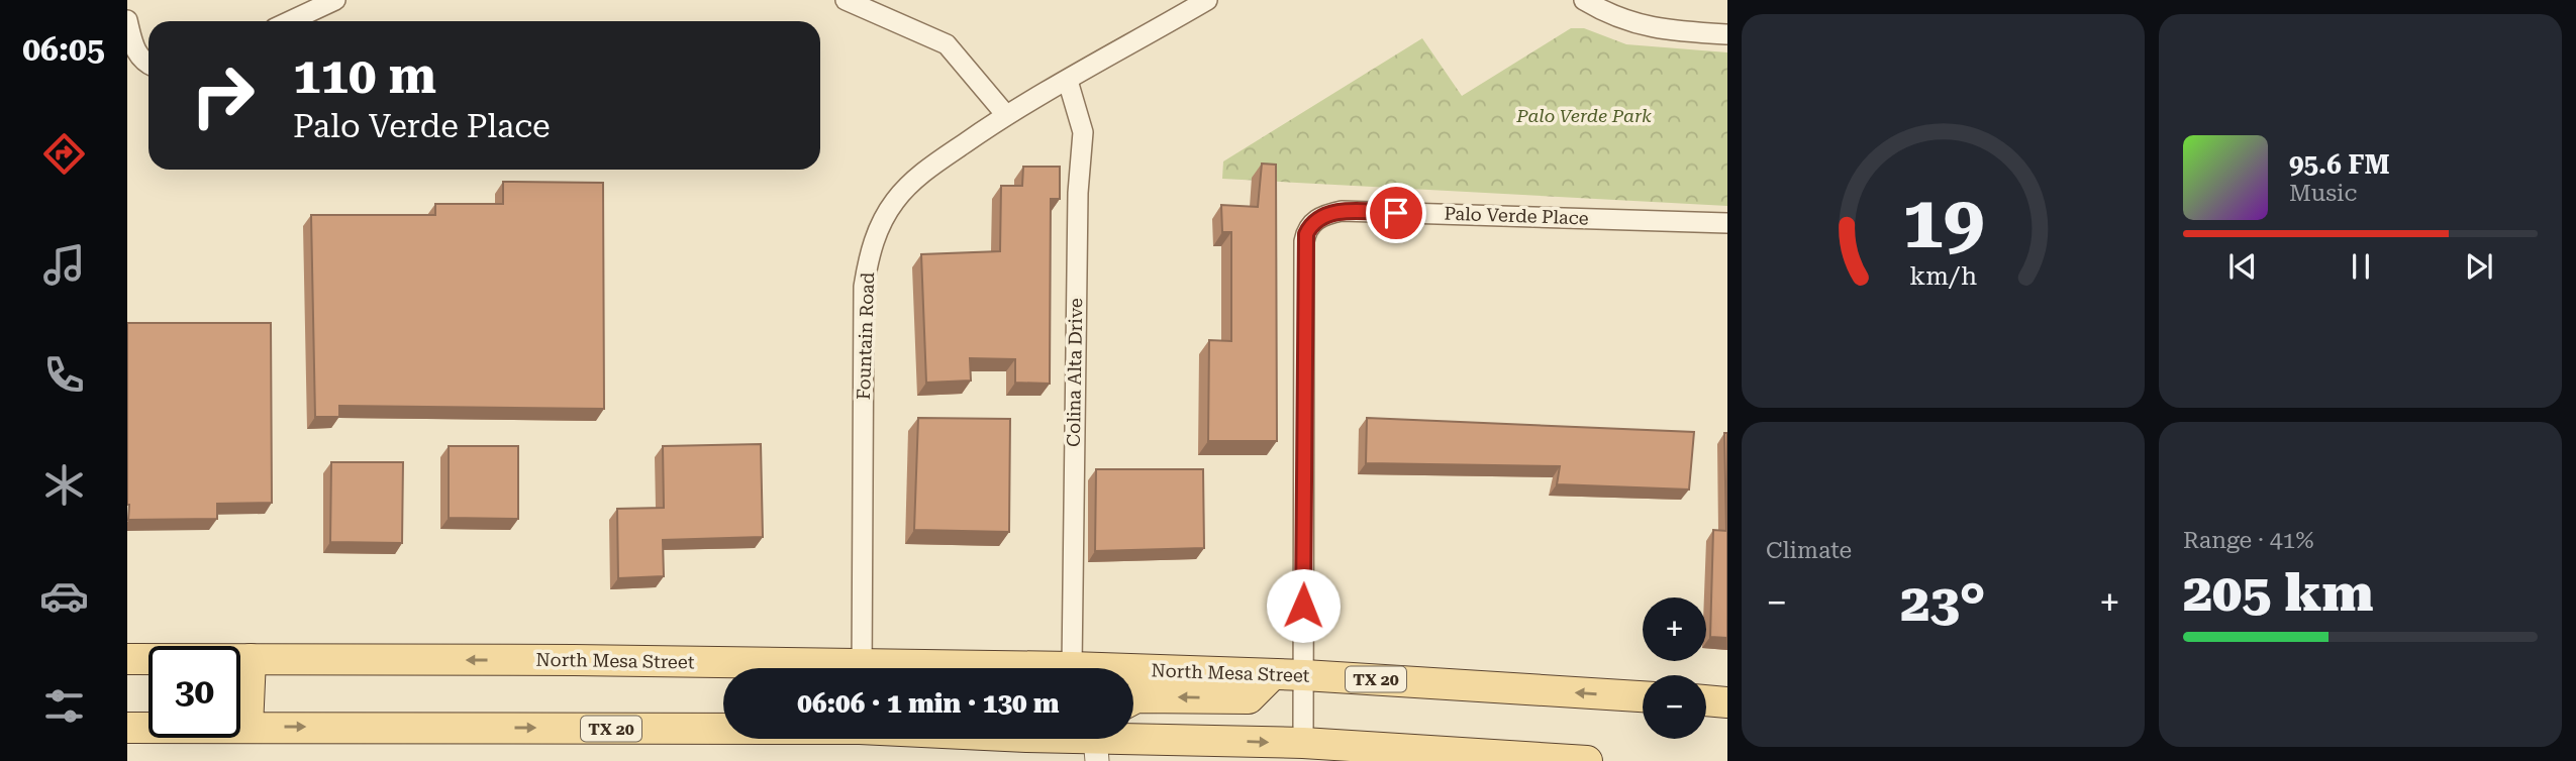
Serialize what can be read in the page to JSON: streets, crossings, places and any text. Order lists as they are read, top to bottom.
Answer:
{
  "streets": {
    "main road": ["North Mesa Street", "TX 20"],
    "street": ["Palo Verde Place", "Fountain Road", "Colina Alta Drive"]
  },
  "crossings": [
    ["Palo Verde Place", "North Mesa Street"],
    ["Fountain Road", "Colina Alta Drive"]
  ],
  "parks": ["Palo Verde Park"],
  "page": {
    "tabs": "06:05",
    "turn": ["110 m", "Palo Verde Place"],
    "song": ["95.6 FM", "Music"],
    "tile": [
      "Climate",
      ["Range · 41%", "205 km"]
    ],
    "heat": ["−", "23°", "+"],
    "map_buttons": ["+", "−"],
    "limit": "30",
    "trip": "06:06 · 1 min · 130 m",
    "gauge": ["19", "km/h"]
  }
}
